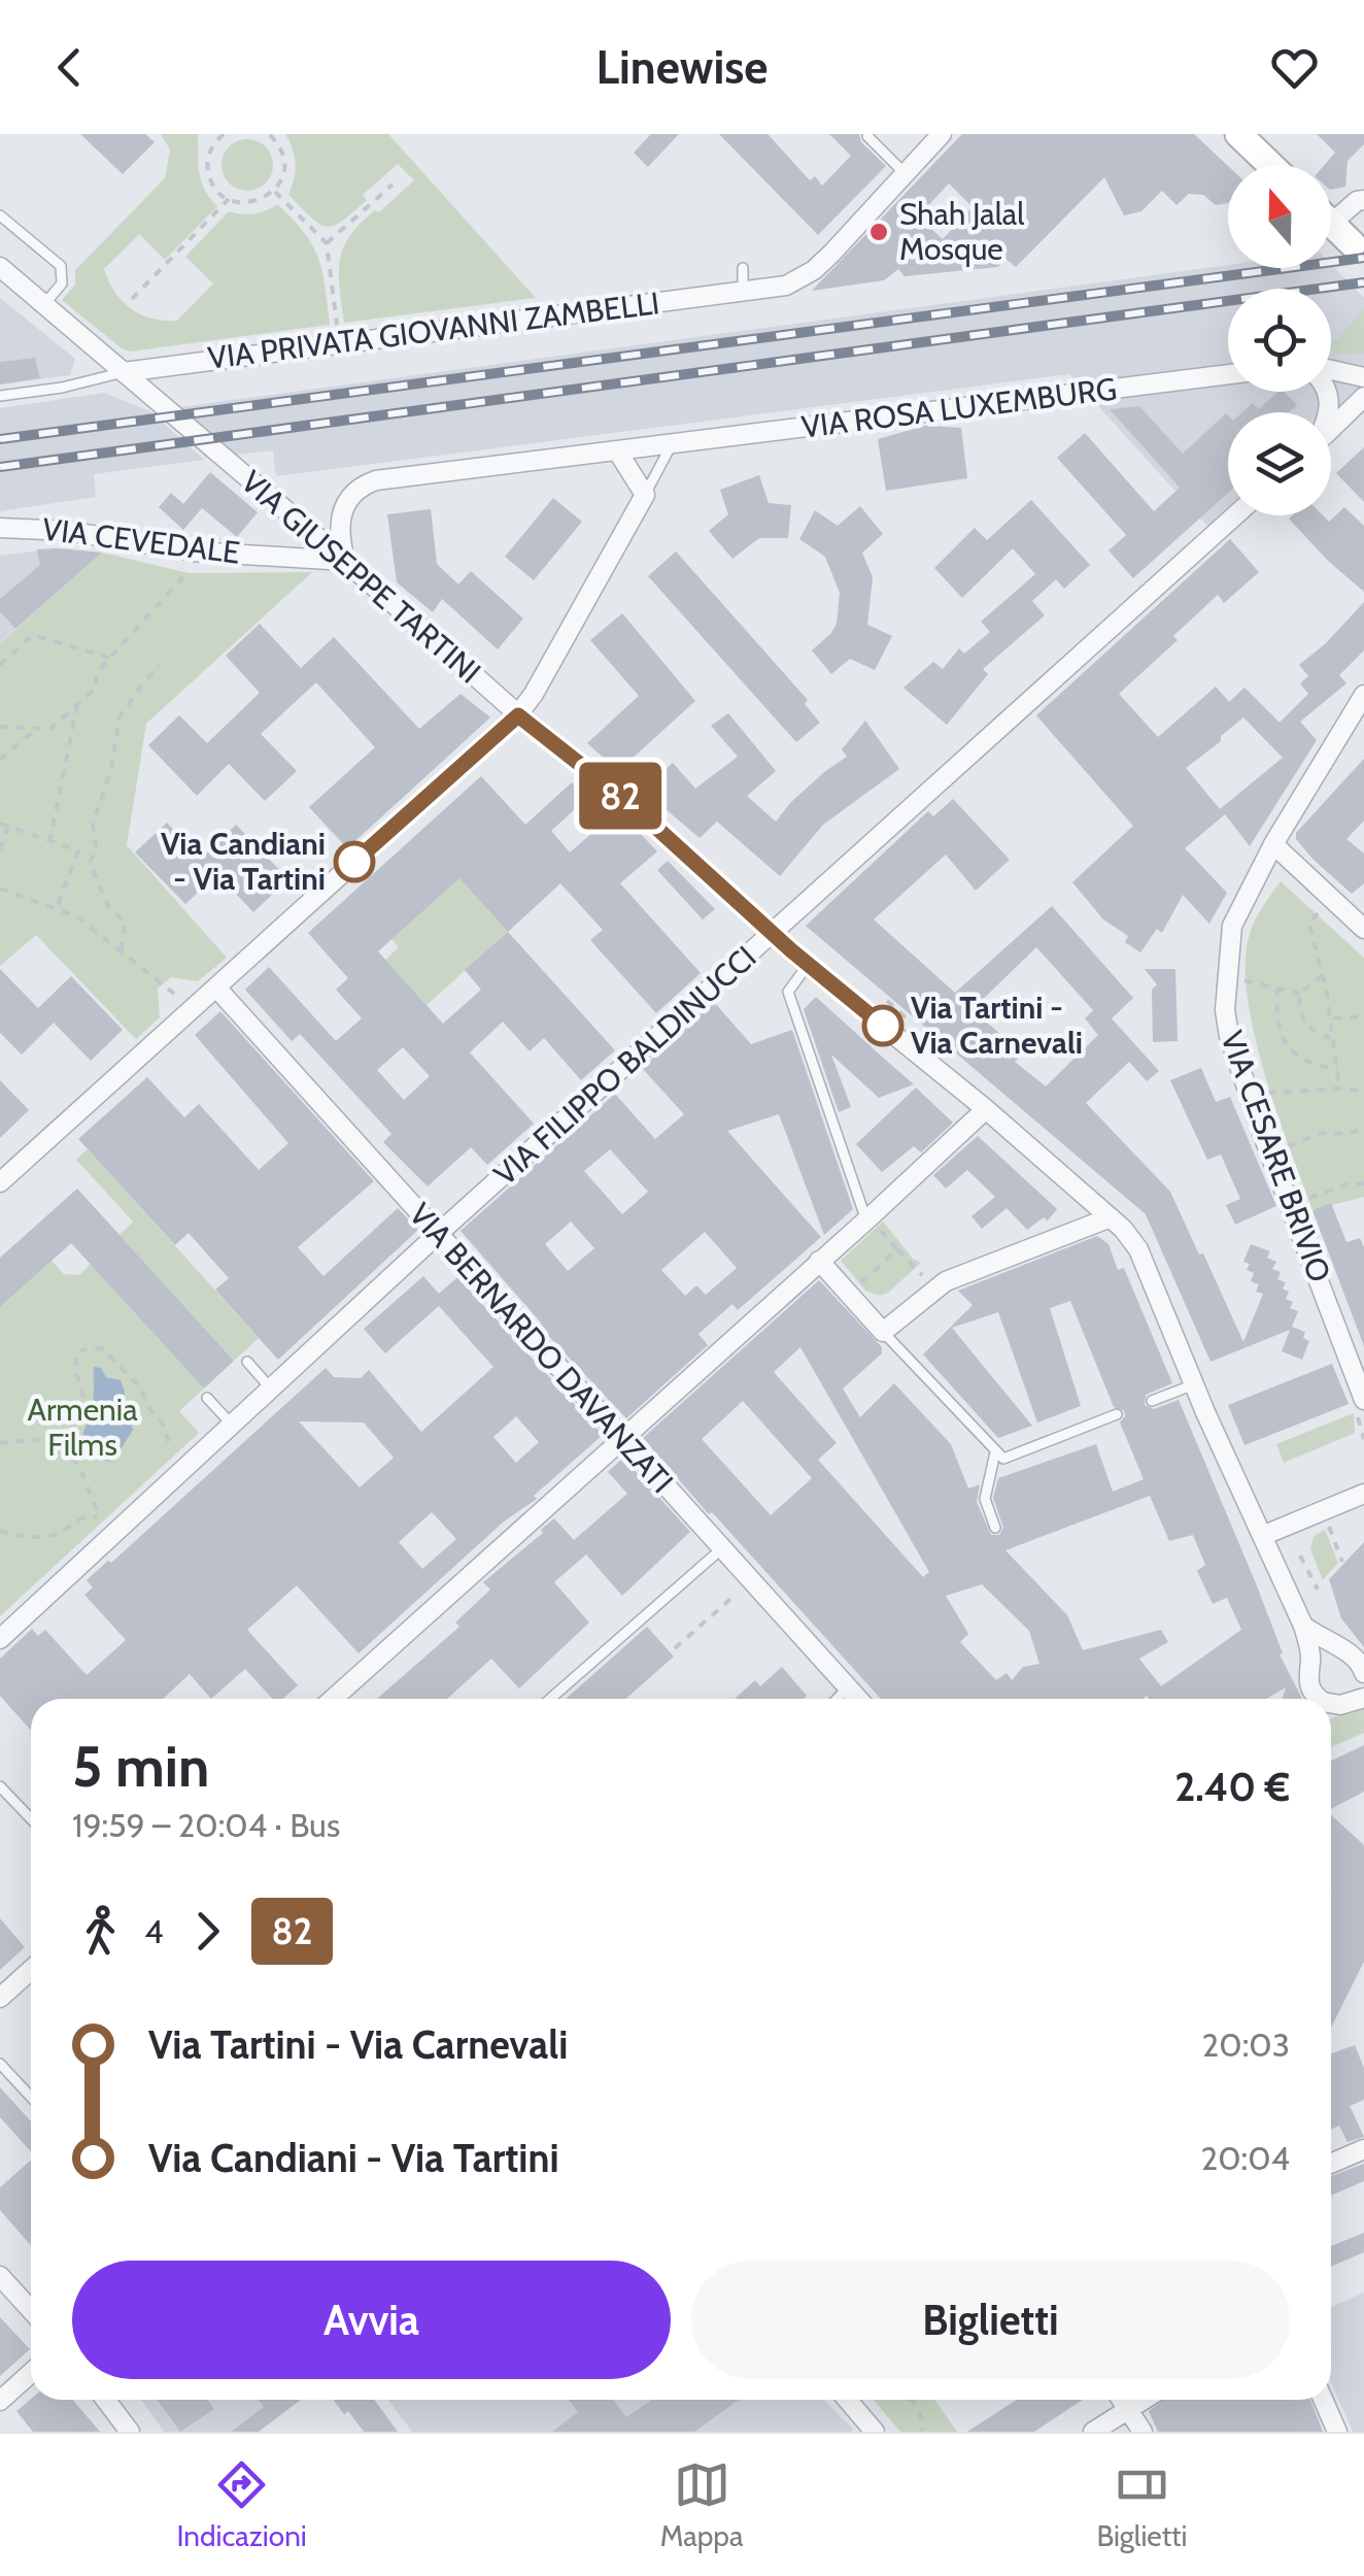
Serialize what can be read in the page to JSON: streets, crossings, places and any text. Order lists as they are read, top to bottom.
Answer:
{
  "streets": {
    "street": [
      "VIA PRIVATA GIOVANNI ZAMBELLI",
      "VIA ROSA LUXEMBURG",
      "VIA CEVEDALE",
      "VIA GIUSEPPE TARTINI",
      "VIA FILIPPO BALDINUCCI",
      "VIA CESARE BRIVIO",
      "VIA BERNARDO DAVANZATI"
    ]
  },
  "crossings": [
    ["VIA PRIVATA GIOVANNI ZAMBELLI", "VIA GIUSEPPE TARTINI"],
    ["VIA ROSA LUXEMBURG", "VIA CEVEDALE"],
    ["VIA ROSA LUXEMBURG", "VIA GIUSEPPE TARTINI"],
    ["VIA CEVEDALE", "VIA GIUSEPPE TARTINI"],
    ["VIA GIUSEPPE TARTINI", "VIA FILIPPO BALDINUCCI"],
    ["VIA FILIPPO BALDINUCCI", "VIA BERNARDO DAVANZATI"]
  ],
  "parks": ["Armenia Films"],
  "places": ["Shah Jalal Mosque", "Via Candiani - Via Tartini", "Via Tartini - Via Carnevali"],
  "lines": ["bus line 82"],
  "north": "top",
  "page": {
    "header": "Linewise",
    "on_map": "82",
    "heading": ["5 min", "19:59 – 20:04 · Bus", "2.40 €"],
    "legs": ["4", "82"],
    "list": [
      {
        "name": "Via Tartini - Via Carnevali",
        "value": "20:03"
      },
      {
        "name": "Via Candiani - Via Tartini",
        "value": "20:04"
      }
    ],
    "buttons": ["Avvia", "Biglietti"],
    "tabs": ["Indicazioni", "Mappa", "Biglietti"]
  }
}
